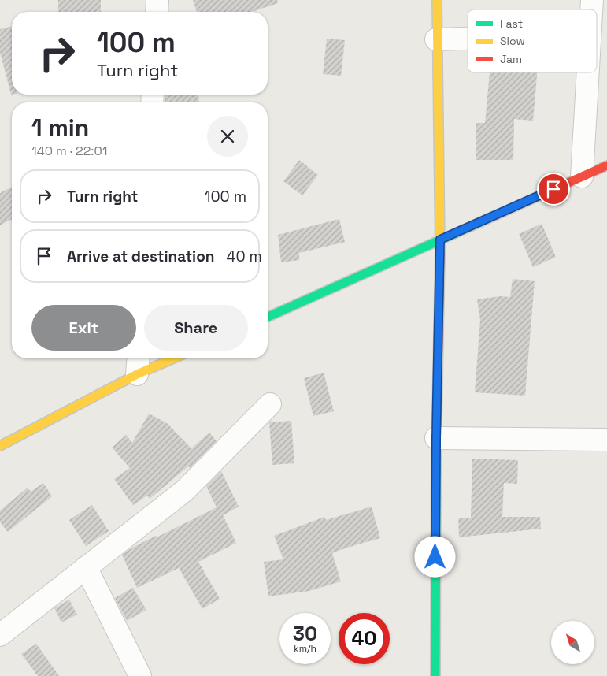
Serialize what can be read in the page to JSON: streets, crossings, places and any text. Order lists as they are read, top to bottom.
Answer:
{
  "legend": ["Fast", "Slow", "Jam"],
  "north": "top left",
  "page": {
    "turn": ["100 m", "Turn right"],
    "heading": ["1 min", "140 m · 22:01"],
    "list": [
      {
        "name": "Turn right",
        "value": "100 m"
      },
      {
        "name": "Arrive at destination",
        "value": "40 m"
      }
    ],
    "buttons": ["Exit", "Share"],
    "speed": "30 km/h",
    "limit": "40"
  }
}
